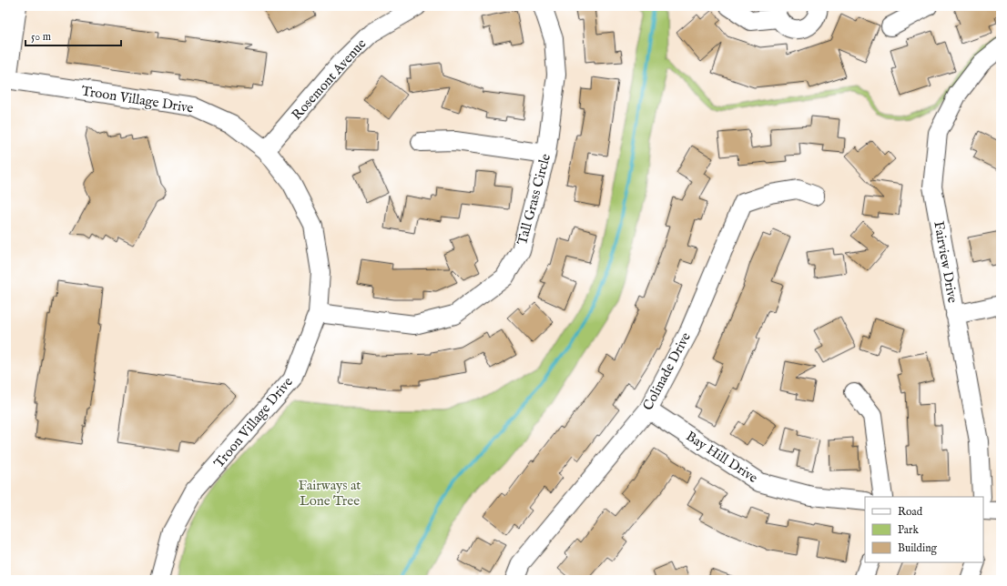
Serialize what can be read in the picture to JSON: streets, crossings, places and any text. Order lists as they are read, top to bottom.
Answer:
{
  "streets": {
    "street": [
      "Rosemont Avenue",
      "Troon Village Drive",
      "Tall Grass Circle",
      "Fairview Drive",
      "Colinade Drive",
      "Bay Hill Drive"
    ]
  },
  "crossings": [
    ["Rosemont Avenue", "Troon Village Drive"],
    ["Troon Village Drive", "Tall Grass Circle"],
    ["Colinade Drive", "Bay Hill Drive"]
  ],
  "parks": ["Fairways at Lone Tree"],
  "legend": ["Road", "Park", "Building"],
  "scale_bar": "50 m"
}
